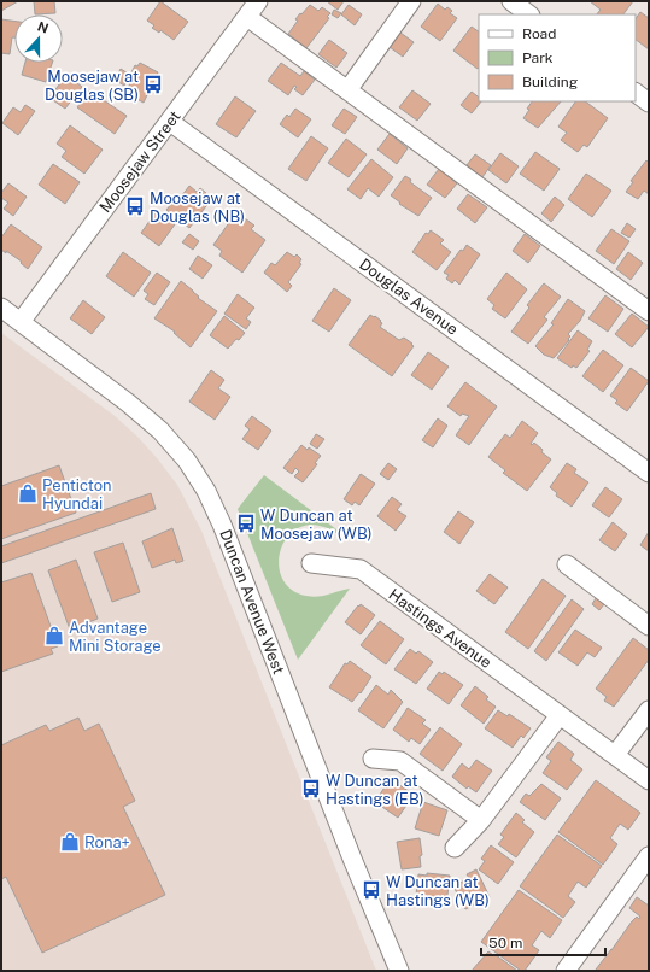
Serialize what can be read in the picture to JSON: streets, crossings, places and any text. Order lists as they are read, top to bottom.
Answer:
{
  "streets": {
    "street": [
      "Moosejaw Street",
      "Douglas Avenue",
      "Duncan Avenue West",
      "Hastings Avenue"
    ]
  },
  "crossings": [
    ["Moosejaw Street", "Douglas Avenue"],
    ["Moosejaw Street", "Duncan Avenue West"]
  ],
  "places": {
    "bus stop": [
      "Moosejaw at Douglas (SB)",
      "Moosejaw at Douglas (NB)",
      "W Duncan at Moosejaw (WB)",
      "W Duncan at Hastings (EB)",
      "W Duncan at Hastings (WB)"
    ],
    "shop": ["Penticton Hyundai", "Advantage Mini Storage", "Rona+"]
  },
  "legend": ["Road", "Park", "Building"],
  "scale_bar": "50 m",
  "north": "top"
}
